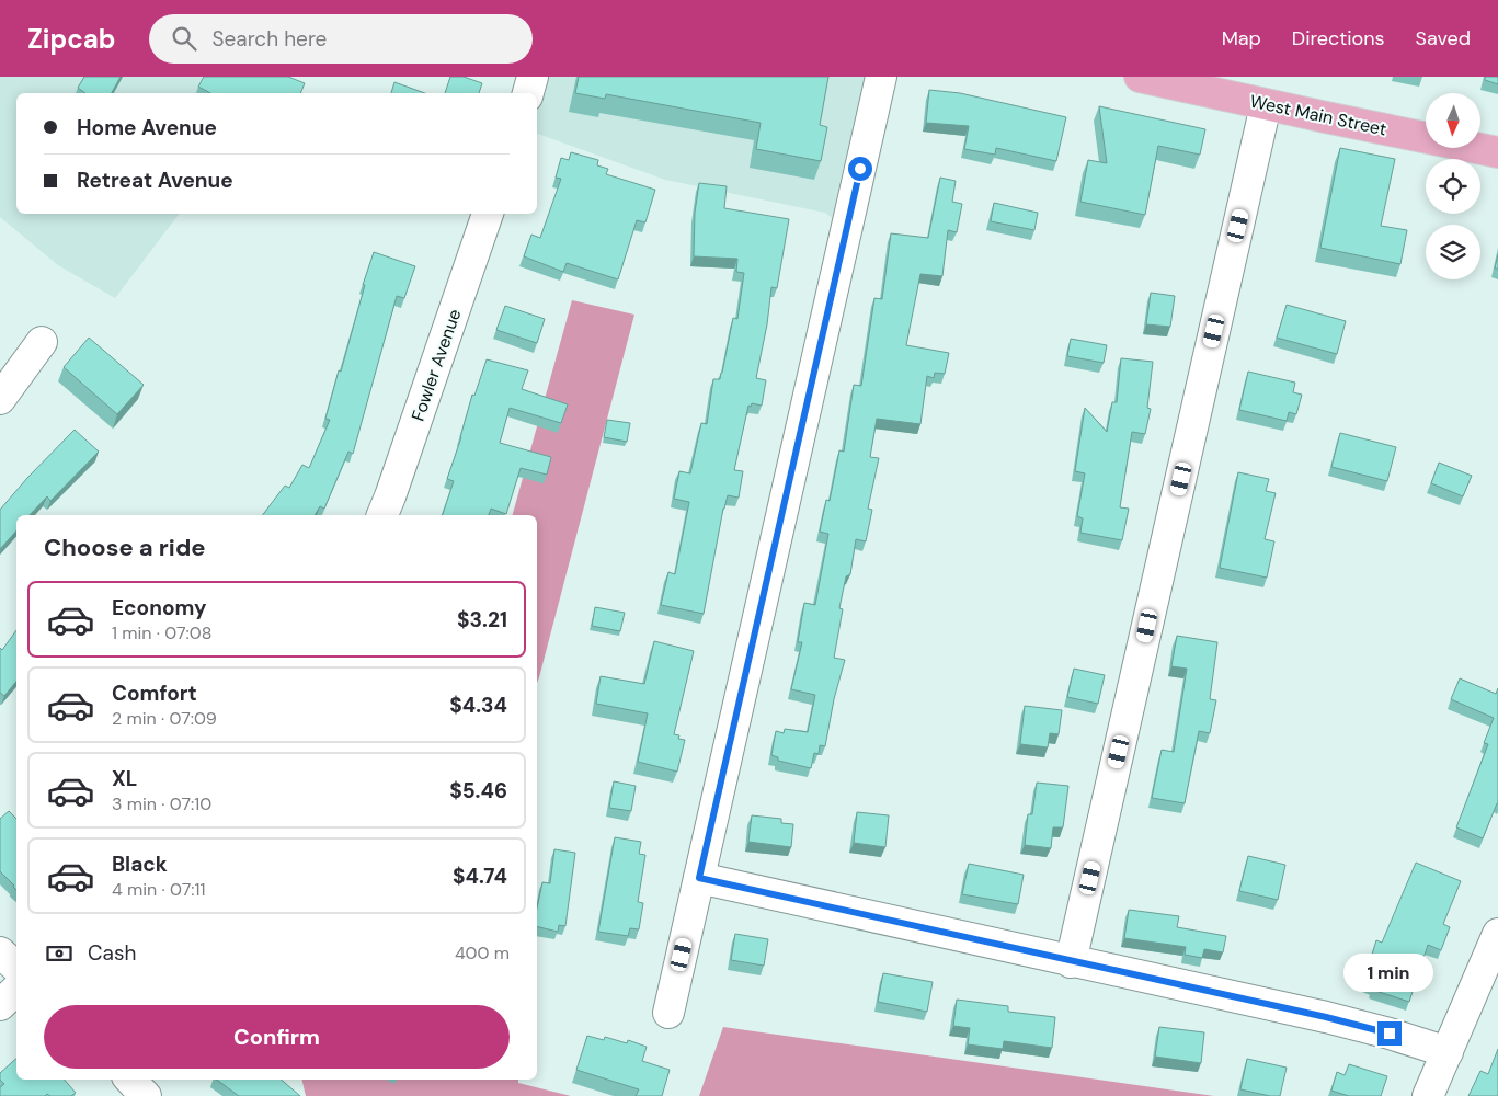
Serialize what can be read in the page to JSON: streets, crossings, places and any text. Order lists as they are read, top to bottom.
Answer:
{
  "streets": {
    "main road": ["West Main Street"],
    "street": ["Fowler Avenue"]
  },
  "north": "bottom",
  "page": {
    "header": "Zipcab",
    "search": "Search here",
    "nav": ["Map", "Directions", "Saved"],
    "banner": ["Home Avenue", "Retreat Avenue"],
    "heading": "Choose a ride",
    "list": [
      {
        "name": "Economy",
        "note": "1 min · 07:08",
        "value": "$3.21"
      },
      {
        "name": "Comfort",
        "note": "2 min · 07:09",
        "value": "$4.34"
      },
      {
        "name": "XL",
        "note": "3 min · 07:10",
        "value": "$5.46"
      },
      {
        "name": "Black",
        "note": "4 min · 07:11",
        "value": "$4.74"
      }
    ],
    "pay": ["Cash", "400 m"],
    "bubble": "1 min",
    "buttons": "Confirm"
  }
}
